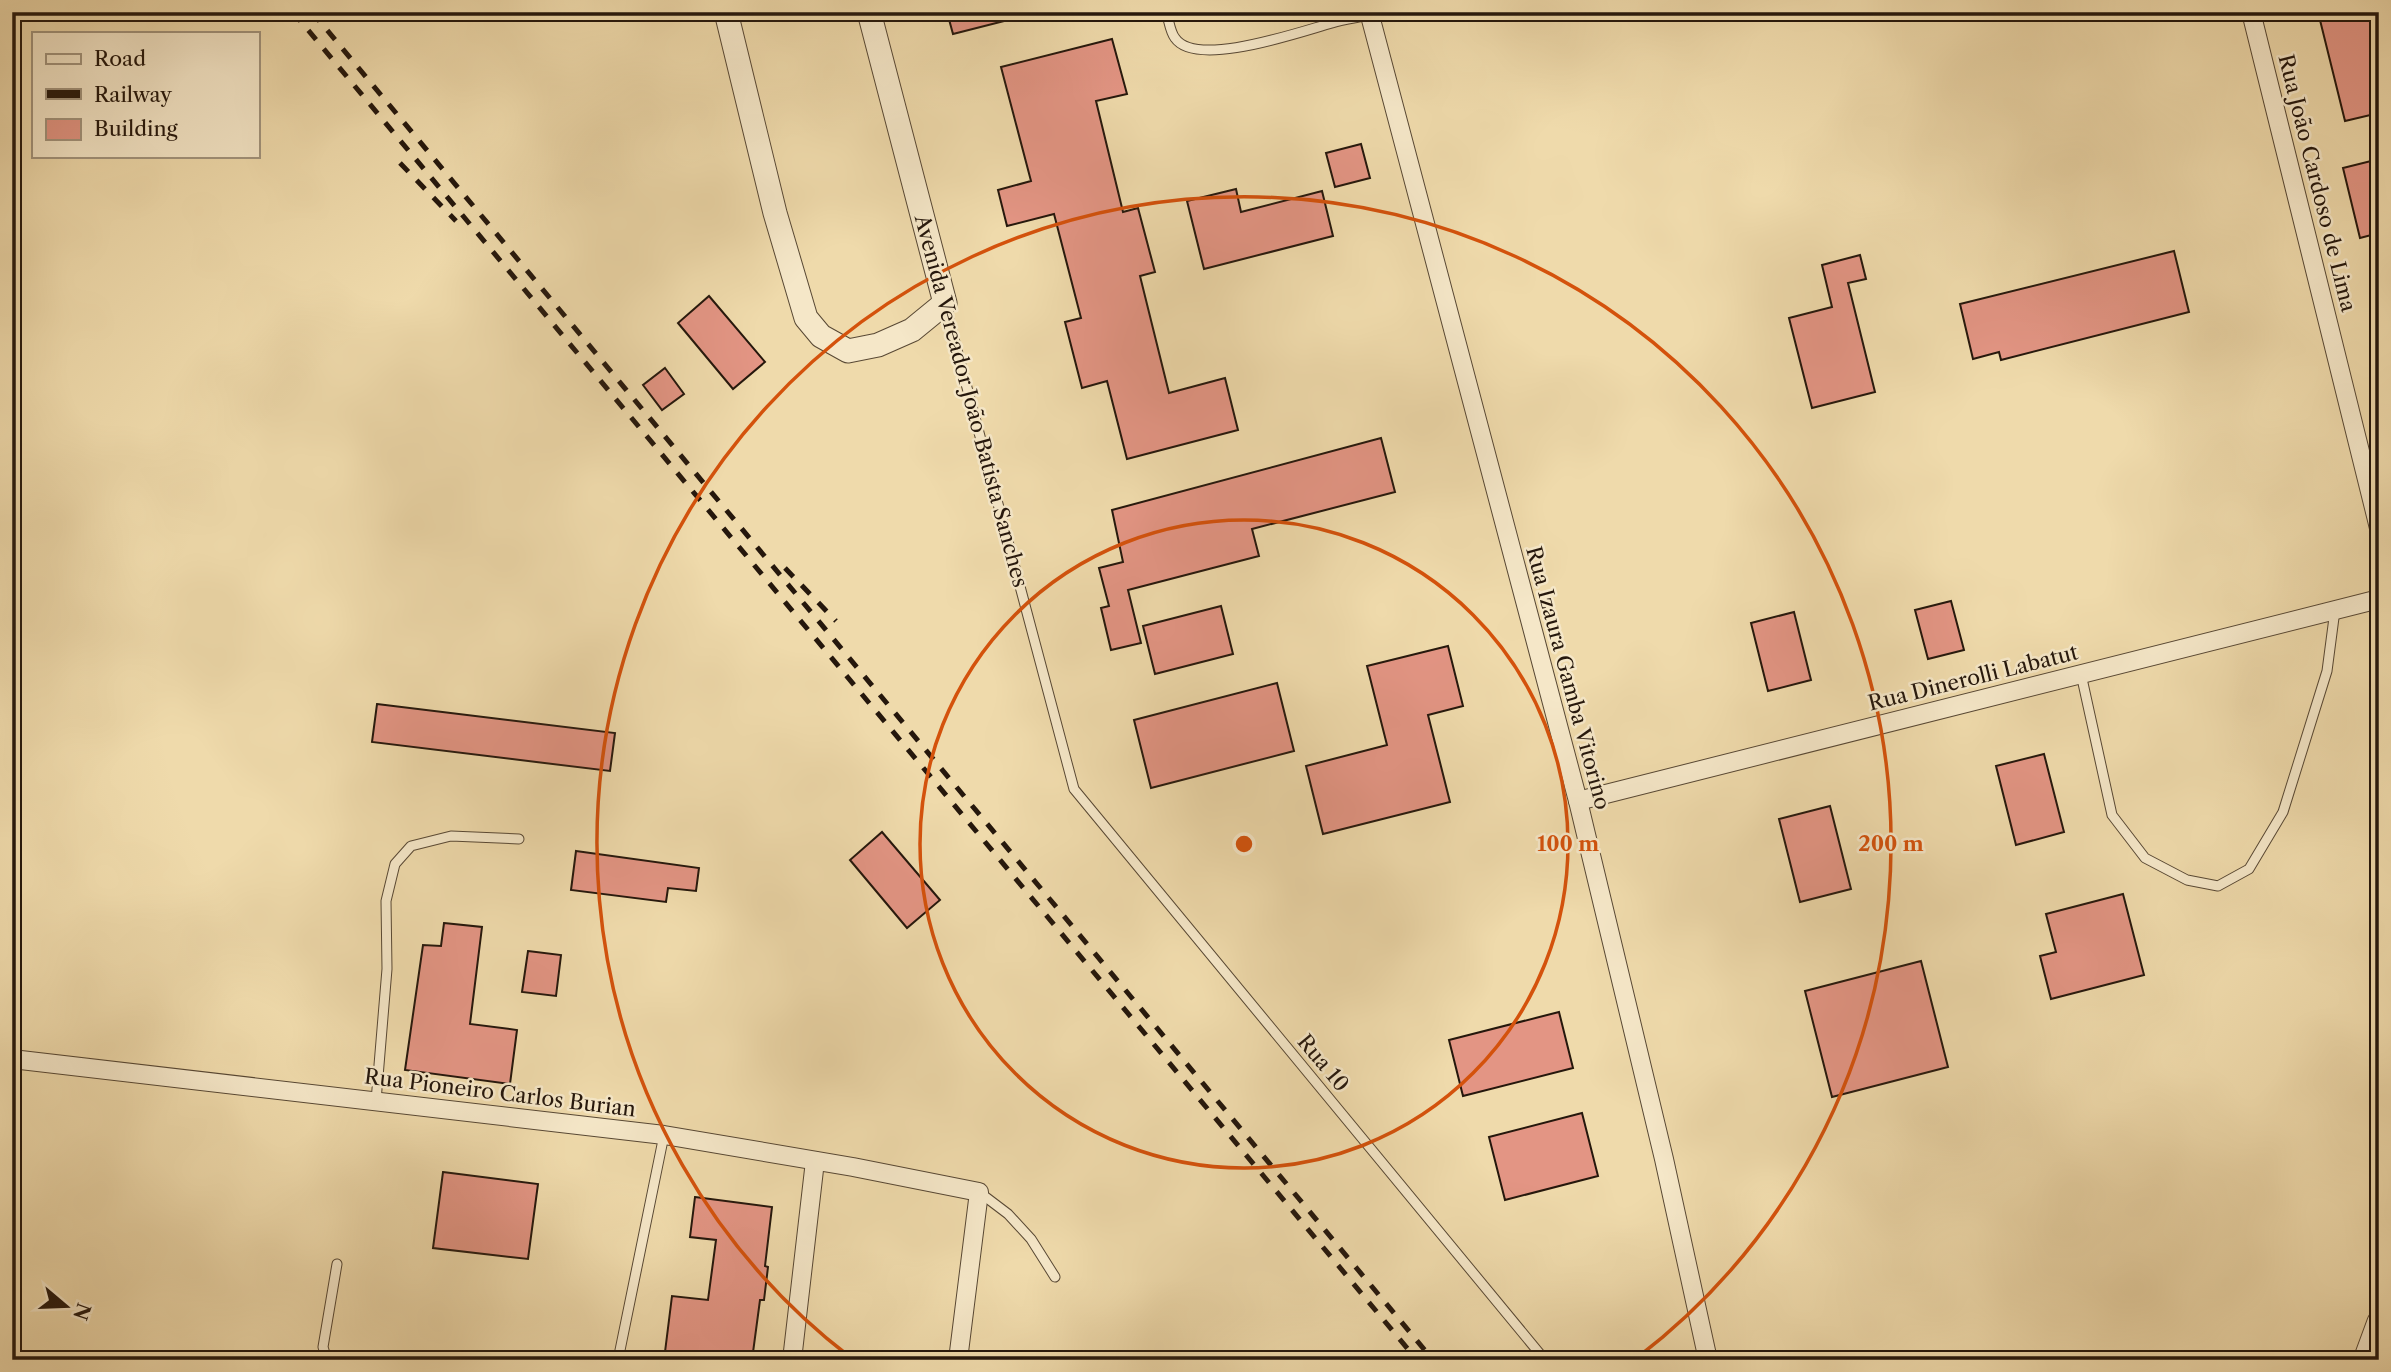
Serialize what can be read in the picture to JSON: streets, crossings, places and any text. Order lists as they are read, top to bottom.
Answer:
{
  "streets": {
    "street": [
      "Rua João Cardoso de Lima",
      "Avenida Vereador João Batista Sanches",
      "Rua Izaura Gamba Vitorino",
      "Rua Dinerolli Labatut",
      "Rua Pioneiro Carlos Burian"
    ],
    "lane": ["Rua 10"]
  },
  "crossings": [
    ["Avenida Vereador João Batista Sanches", "Rua 10"],
    ["Rua Izaura Gamba Vitorino", "Rua Dinerolli Labatut"]
  ],
  "legend": ["Road", "Railway", "Building"],
  "north": "right",
  "rings": ["100 m", "200 m"]
}
